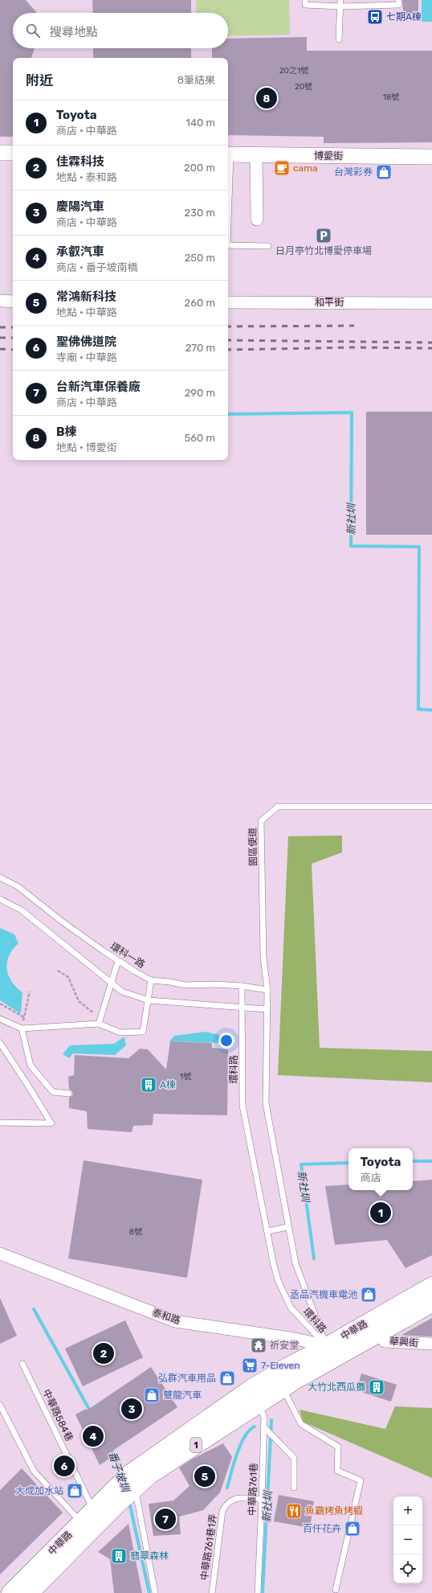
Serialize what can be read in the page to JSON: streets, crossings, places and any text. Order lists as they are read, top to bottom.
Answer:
{
  "streets": {
    "main road": ["中華路", "1"],
    "street": [
      "博愛街",
      "和平街",
      "泰和路",
      "華興街"
    ],
    "lane": [
      "園區便道",
      "環科一路",
      "環科路",
      "中華路584巷",
      "中華路761巷",
      "中華路761巷1弄"
    ]
  },
  "crossings": [
    ["園區便道", "環科一路"],
    ["園區便道", "環科路"],
    ["環科一路", "環科路"],
    ["環科路", "泰和路"],
    ["環科路", "中華路"],
    ["泰和路", "中華路"],
    ["中華路", "華興街"],
    ["中華路", "中華路584巷"],
    ["中華路", "1"],
    ["1", "中華路761巷"],
    ["中華路761巷", "中華路761巷1弄"]
  ],
  "water": ["新社圳", "番子坡圳"],
  "places": {
    "bus stop": ["七期A棟"],
    "cafe": ["cama"],
    "shop": [
      "台灣彩券",
      "丞品汽機車電池",
      "弘群汽車用品",
      "雙龍汽車",
      "大成加水站",
      "百仟花卉"
    ],
    "parking": ["日月亭竹北博愛停車場"],
    "building": ["A棟", "大竹北西瓜攤", "翡翠森林"],
    "temple": ["祈安堂"],
    "supermarket": ["7-Eleven"],
    "restaurant": ["魚霸烤魚烤蝦"]
  },
  "house_numbers": [
    "20之1號",
    "20號",
    "18號",
    "1號",
    "8號"
  ],
  "page": {
    "search": "搜尋地點",
    "heading": ["附近", "8筆結果"],
    "pins": [
      "8",
      "1",
      "2",
      "3",
      "4",
      "6",
      "5",
      "7"
    ],
    "list": [
      {
        "mark": "1",
        "name": "Toyota",
        "note": "商店 · 中華路",
        "value": "140 m"
      },
      {
        "mark": "2",
        "name": "佳霖科技",
        "note": "地點 · 泰和路",
        "value": "200 m"
      },
      {
        "mark": "3",
        "name": "慶陽汽車",
        "note": "商店 · 中華路",
        "value": "230 m"
      },
      {
        "mark": "4",
        "name": "承叡汽車",
        "note": "商店 · 番子坡南橋",
        "value": "250 m"
      },
      {
        "mark": "5",
        "name": "常鴻新科技",
        "note": "地點 · 中華路",
        "value": "260 m"
      },
      {
        "mark": "6",
        "name": "聖佛佛道院",
        "note": "寺廟 · 中華路",
        "value": "270 m"
      },
      {
        "mark": "7",
        "name": "台新汽車保養廠",
        "note": "商店 · 中華路",
        "value": "290 m"
      },
      {
        "mark": "8",
        "name": "B棟",
        "note": "地點 · 博愛街",
        "value": "560 m"
      }
    ],
    "popup": ["Toyota", "商店"],
    "map_buttons": ["+", "−"]
  }
}
